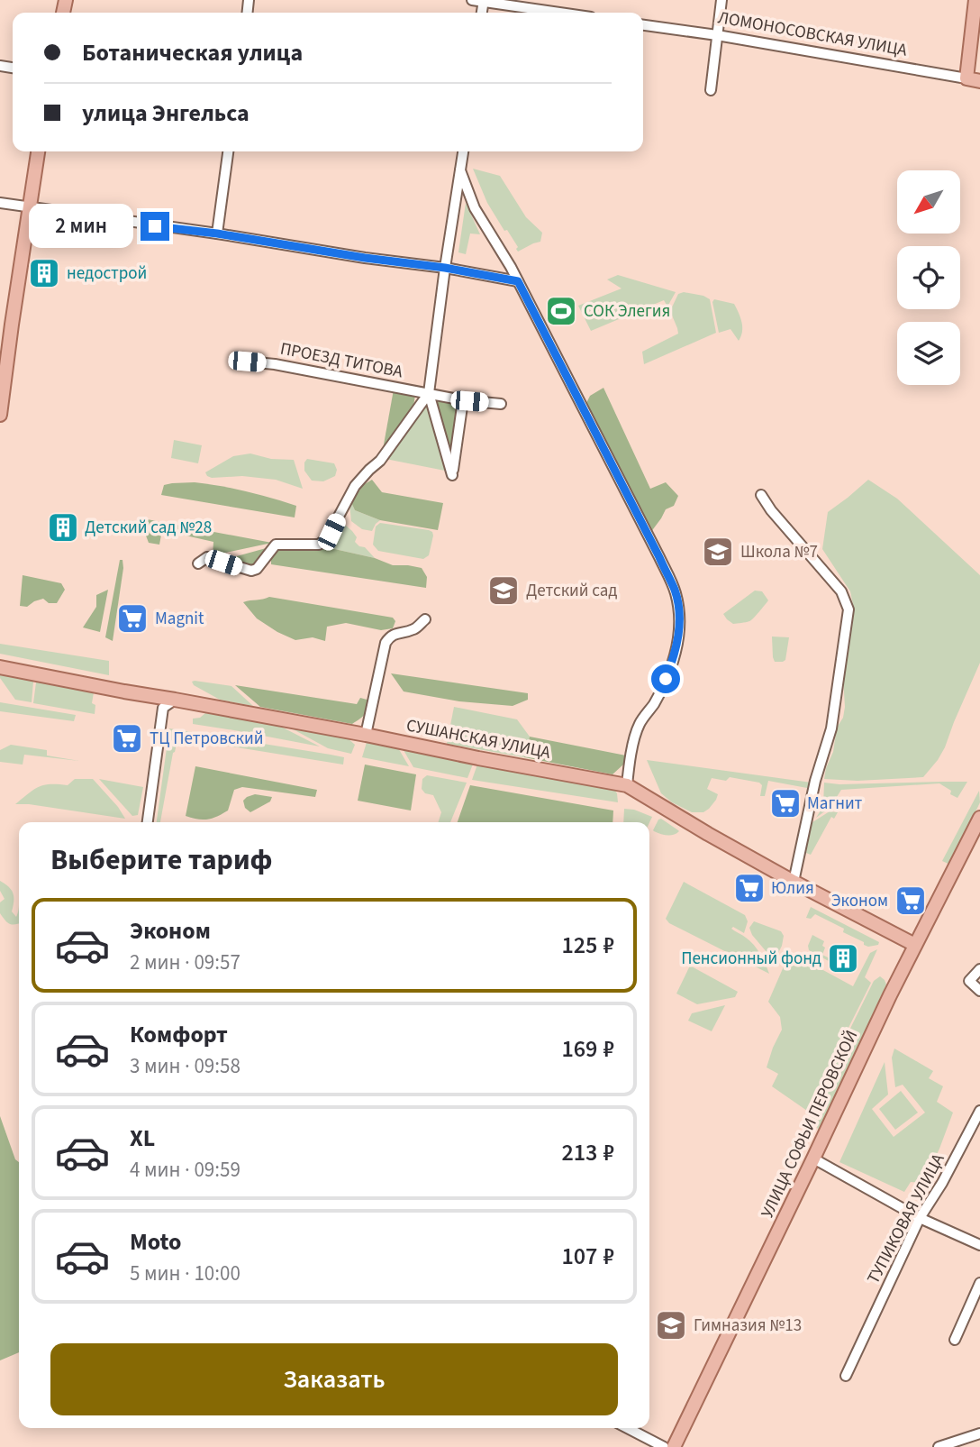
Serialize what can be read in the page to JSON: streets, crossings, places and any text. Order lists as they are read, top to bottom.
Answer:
{
  "streets": {
    "main road": ["ЛОМОНОСОВСКАЯ УЛИЦА", "СУШАНСКАЯ УЛИЦА", "УЛИЦА СОФЬИ ПЕРОВСКОЙ"],
    "street": ["ПРОЕЗД ТИТОВА", "ТУПИКОВАЯ УЛИЦА"]
  },
  "crossings": [
    ["СУШАНСКАЯ УЛИЦА", "УЛИЦА СОФЬИ ПЕРОВСКОЙ"]
  ],
  "places": {
    "building": ["недострой", "Детский сад №28", "Пенсионный фонд"],
    "sports": ["СОК Элегия"],
    "school or university": ["Школа №7", "Детский сад", "Гимназия №13"],
    "supermarket": [
      "Magnit",
      "ТЦ Петровский",
      "Магнит",
      "Юлия",
      "Эконом"
    ]
  },
  "north": "bottom left",
  "page": {
    "banner": ["Ботаническая улица", "улица Энгельса"],
    "bubble": "2 мин",
    "heading": "Выберите тариф",
    "list": [
      {
        "name": "Эконом",
        "note": "2 мин · 09:57",
        "value": "125 ₽"
      },
      {
        "name": "Комфорт",
        "note": "3 мин · 09:58",
        "value": "169 ₽"
      },
      {
        "name": "XL",
        "note": "4 мин · 09:59",
        "value": "213 ₽"
      },
      {
        "name": "Moto",
        "note": "5 мин · 10:00",
        "value": "107 ₽"
      }
    ],
    "buttons": "Заказать"
  }
}
